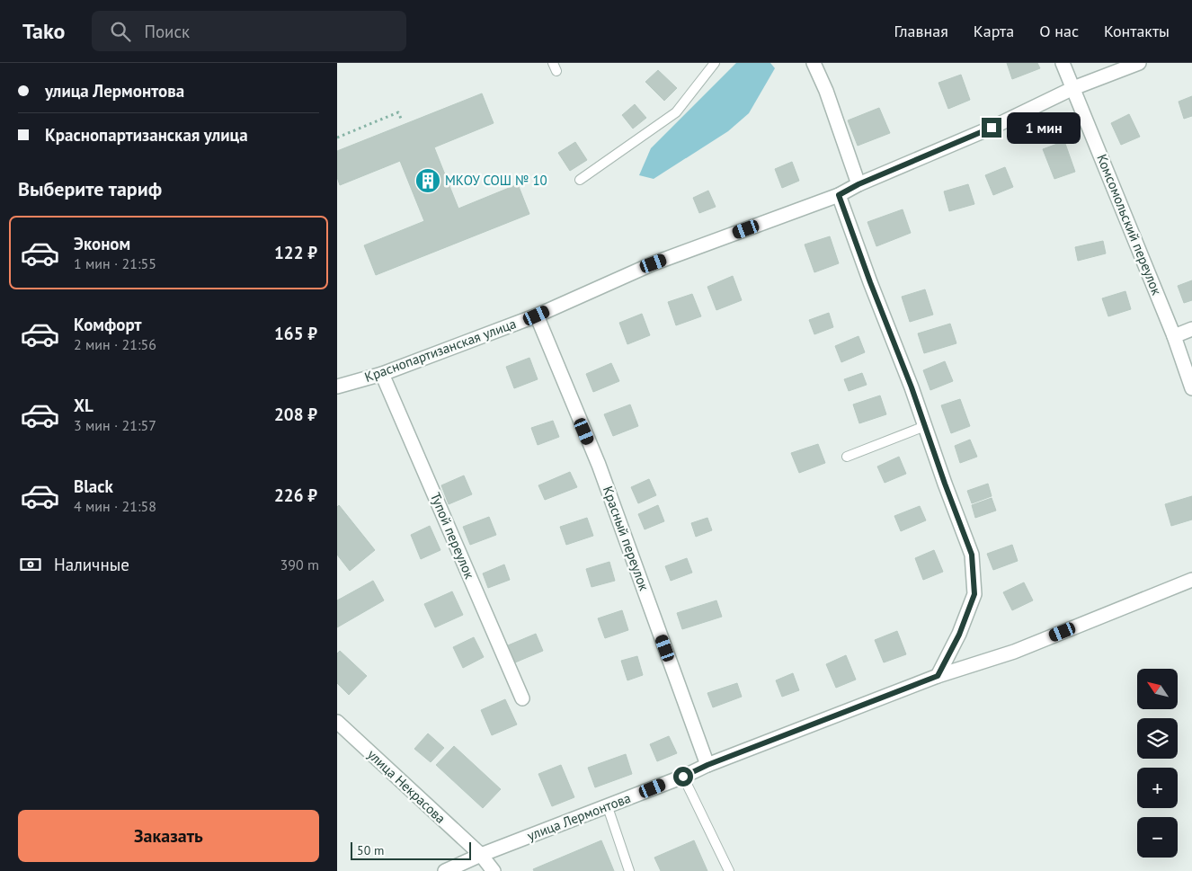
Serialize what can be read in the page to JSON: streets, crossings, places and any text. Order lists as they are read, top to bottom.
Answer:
{
  "streets": {
    "street": [
      "Комсомольский переулок",
      "Краснопартизанская улица",
      "Тупой переулок",
      "Красный переулок",
      "улица Некрасова",
      "улица Лермонтова"
    ]
  },
  "crossings": [
    ["Комсомольский переулок", "Краснопартизанская улица"],
    ["Краснопартизанская улица", "Тупой переулок"],
    ["Краснопартизанская улица", "Красный переулок"],
    ["Красный переулок", "улица Лермонтова"],
    ["улица Некрасова", "улица Лермонтова"]
  ],
  "places": {
    "building": ["МКОУ СОШ № 10"]
  },
  "scale_bar": "50 m",
  "north": "top left",
  "page": {
    "header": "Tako",
    "search": "Поиск",
    "nav": [
      "Главная",
      "Карта",
      "О нас",
      "Контакты"
    ],
    "banner": ["улица Лермонтова", "Краснопартизанская улица"],
    "bubble": "1 мин",
    "heading": "Выберите тариф",
    "list": [
      {
        "name": "Эконом",
        "note": "1 мин · 21:55",
        "value": "122 ₽"
      },
      {
        "name": "Комфорт",
        "note": "2 мин · 21:56",
        "value": "165 ₽"
      },
      {
        "name": "XL",
        "note": "3 мин · 21:57",
        "value": "208 ₽"
      },
      {
        "name": "Black",
        "note": "4 мин · 21:58",
        "value": "226 ₽"
      }
    ],
    "pay": ["Наличные", "390 m"],
    "map_buttons": ["+", "−"],
    "buttons": "Заказать",
    "scale": "50 m"
  }
}
